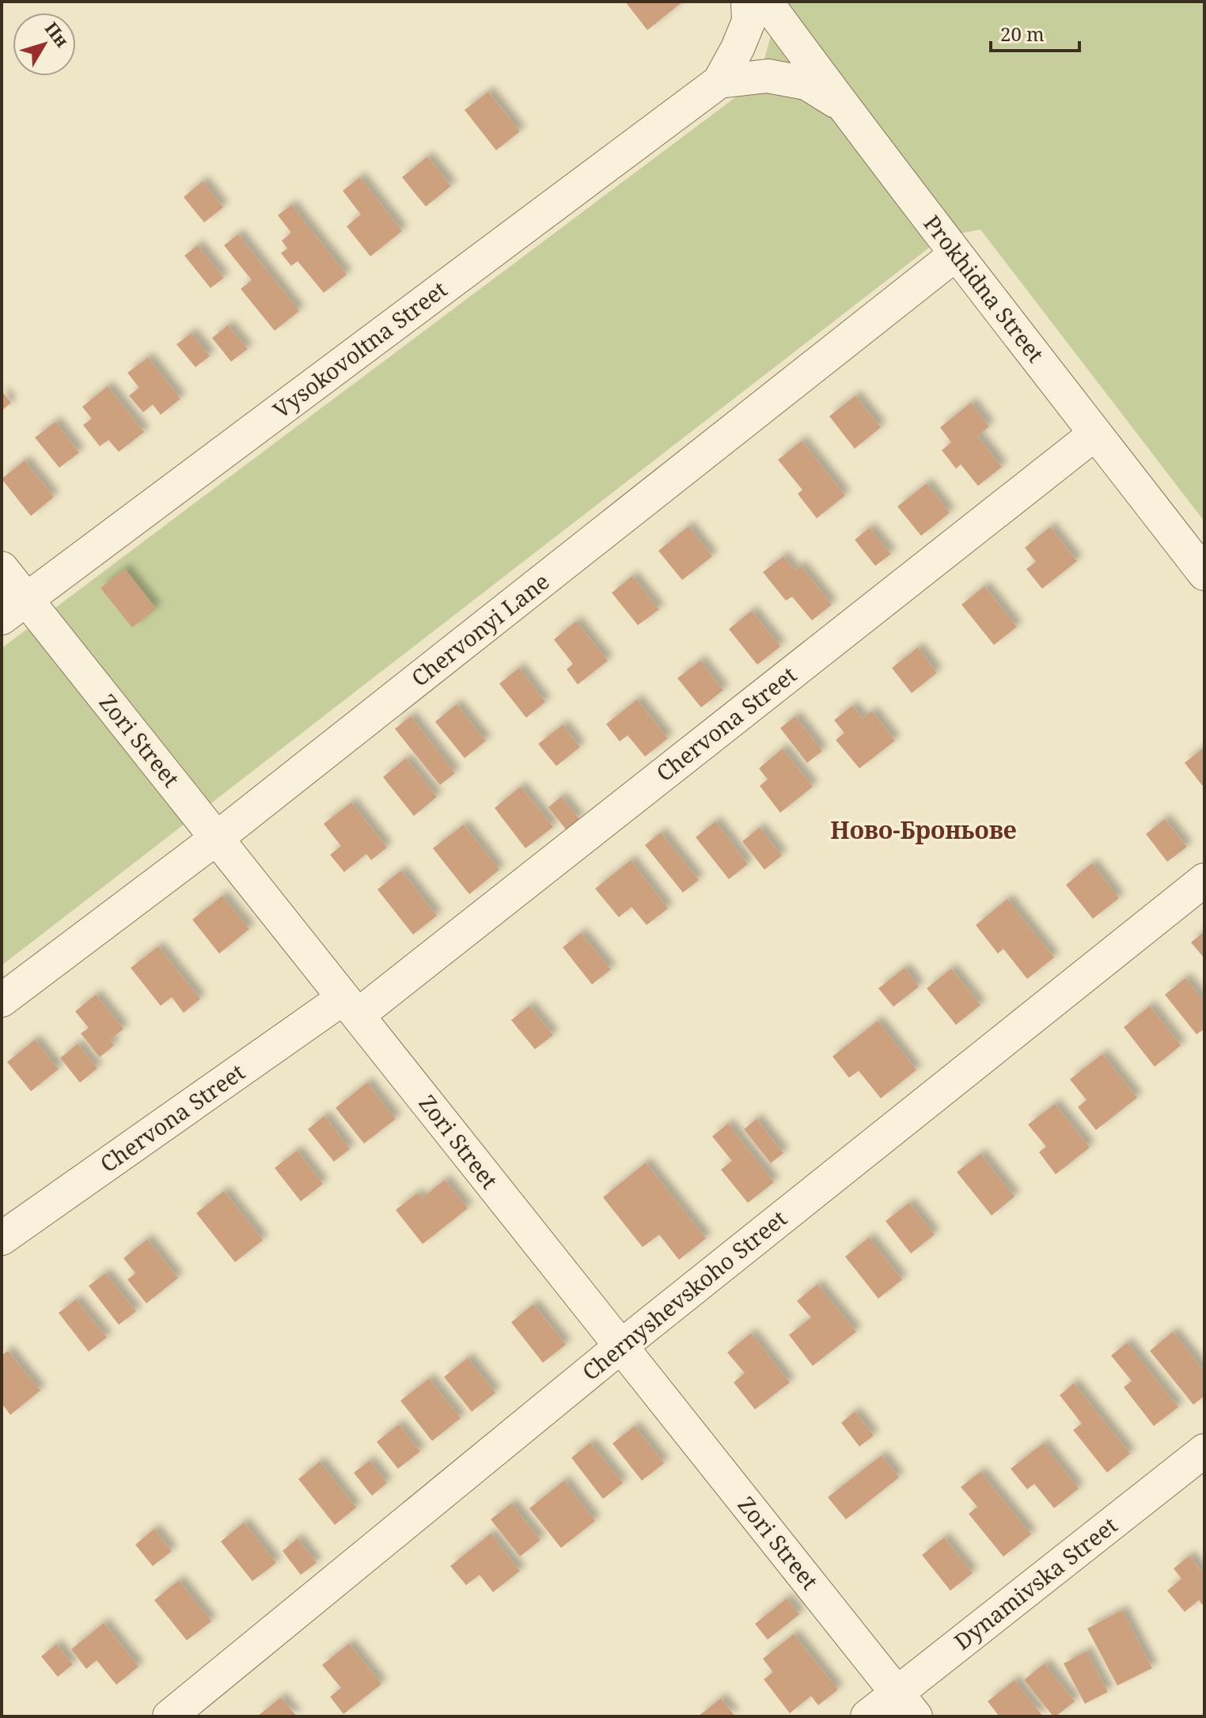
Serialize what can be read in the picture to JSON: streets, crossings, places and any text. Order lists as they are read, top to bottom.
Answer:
{
  "streets": {
    "street": [
      "Prokhidna Street",
      "Vysokovoltna Street",
      "Chervonyi Lane",
      "Chervona Street",
      "Zori Street",
      "Chernyshevskoho Street",
      "Dynamivska Street"
    ]
  },
  "crossings": [
    ["Prokhidna Street", "Chervonyi Lane"],
    ["Prokhidna Street", "Chervona Street"],
    ["Vysokovoltna Street", "Zori Street"],
    ["Chervonyi Lane", "Zori Street"],
    ["Chervona Street", "Zori Street"],
    ["Zori Street", "Chernyshevskoho Street"],
    ["Zori Street", "Dynamivska Street"]
  ],
  "districts": ["Ново-Броньове"],
  "scale_bar": "20 m",
  "north": "top right"
}
